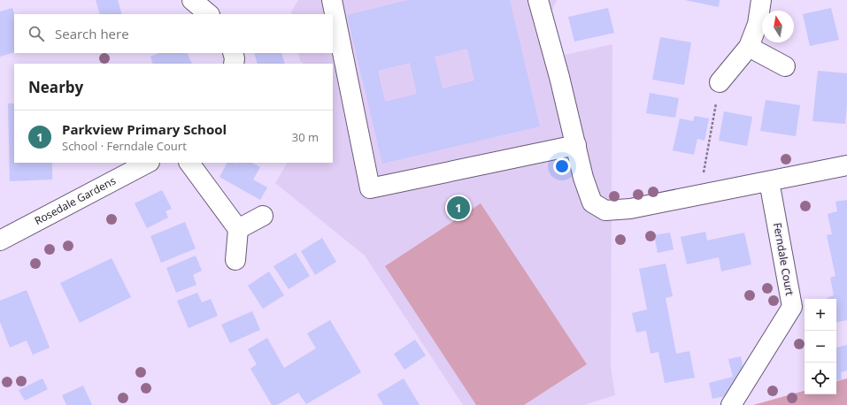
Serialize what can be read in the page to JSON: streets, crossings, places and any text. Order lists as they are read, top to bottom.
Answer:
{
  "streets": {
    "street": ["Rosedale Gardens", "Ferndale Court"]
  },
  "north": "top",
  "page": {
    "search": "Search here",
    "heading": "Nearby",
    "list": [
      {
        "mark": "1",
        "name": "Parkview Primary School",
        "note": "School · Ferndale Court",
        "value": "30 m"
      }
    ],
    "pins": "1",
    "map_buttons": ["+", "−"]
  }
}
